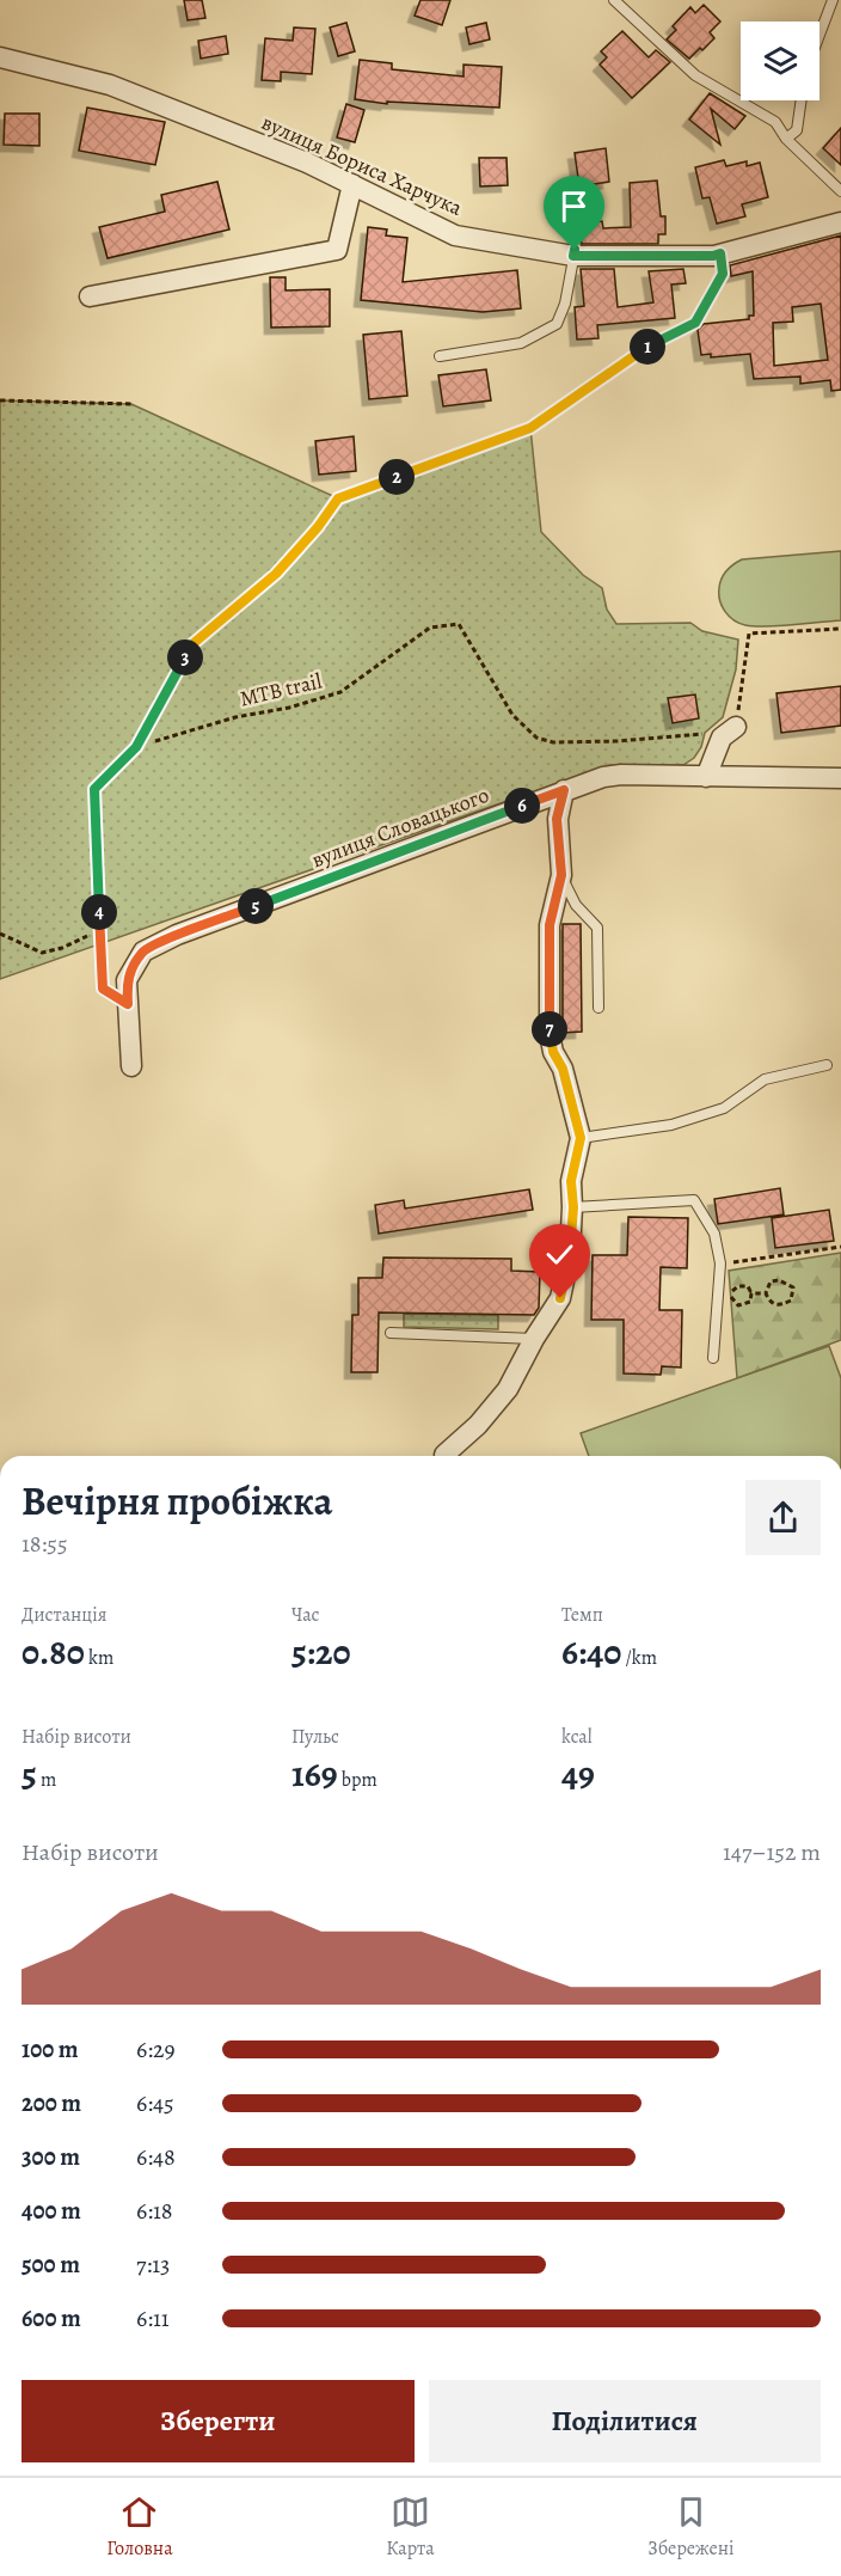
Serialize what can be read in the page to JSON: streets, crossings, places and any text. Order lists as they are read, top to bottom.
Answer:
{
  "streets": {
    "street": ["вулиця Бориса Харчука", "вулиця Словацького"],
    "path": ["MTB trail"]
  },
  "page": {
    "pins": [
      "1",
      "2",
      "3",
      "6",
      "5",
      "4",
      "7"
    ],
    "heading": ["Вечірня пробіжка", "18:55"],
    "stats": [
      ["Дистанція", "0.80 km"],
      ["Час", "5:20"],
      ["Темп", "6:40 /km"],
      ["Набір висоти", "5 m"],
      ["Пульс", "169 bpm"],
      ["kcal", "49"]
    ],
    "chart": ["Набір висоти", "147–152 m"],
    "list": [
      {
        "name": "100 m",
        "note": "6:29"
      },
      {
        "name": "200 m",
        "note": "6:45"
      },
      {
        "name": "300 m",
        "note": "6:48"
      },
      {
        "name": "400 m",
        "note": "6:18"
      },
      {
        "name": "500 m",
        "note": "7:13"
      },
      {
        "name": "600 m",
        "note": "6:11"
      }
    ],
    "buttons": ["Зберегти", "Поділитися"],
    "tabs": ["Головна", "Карта", "Збережені"]
  }
}
